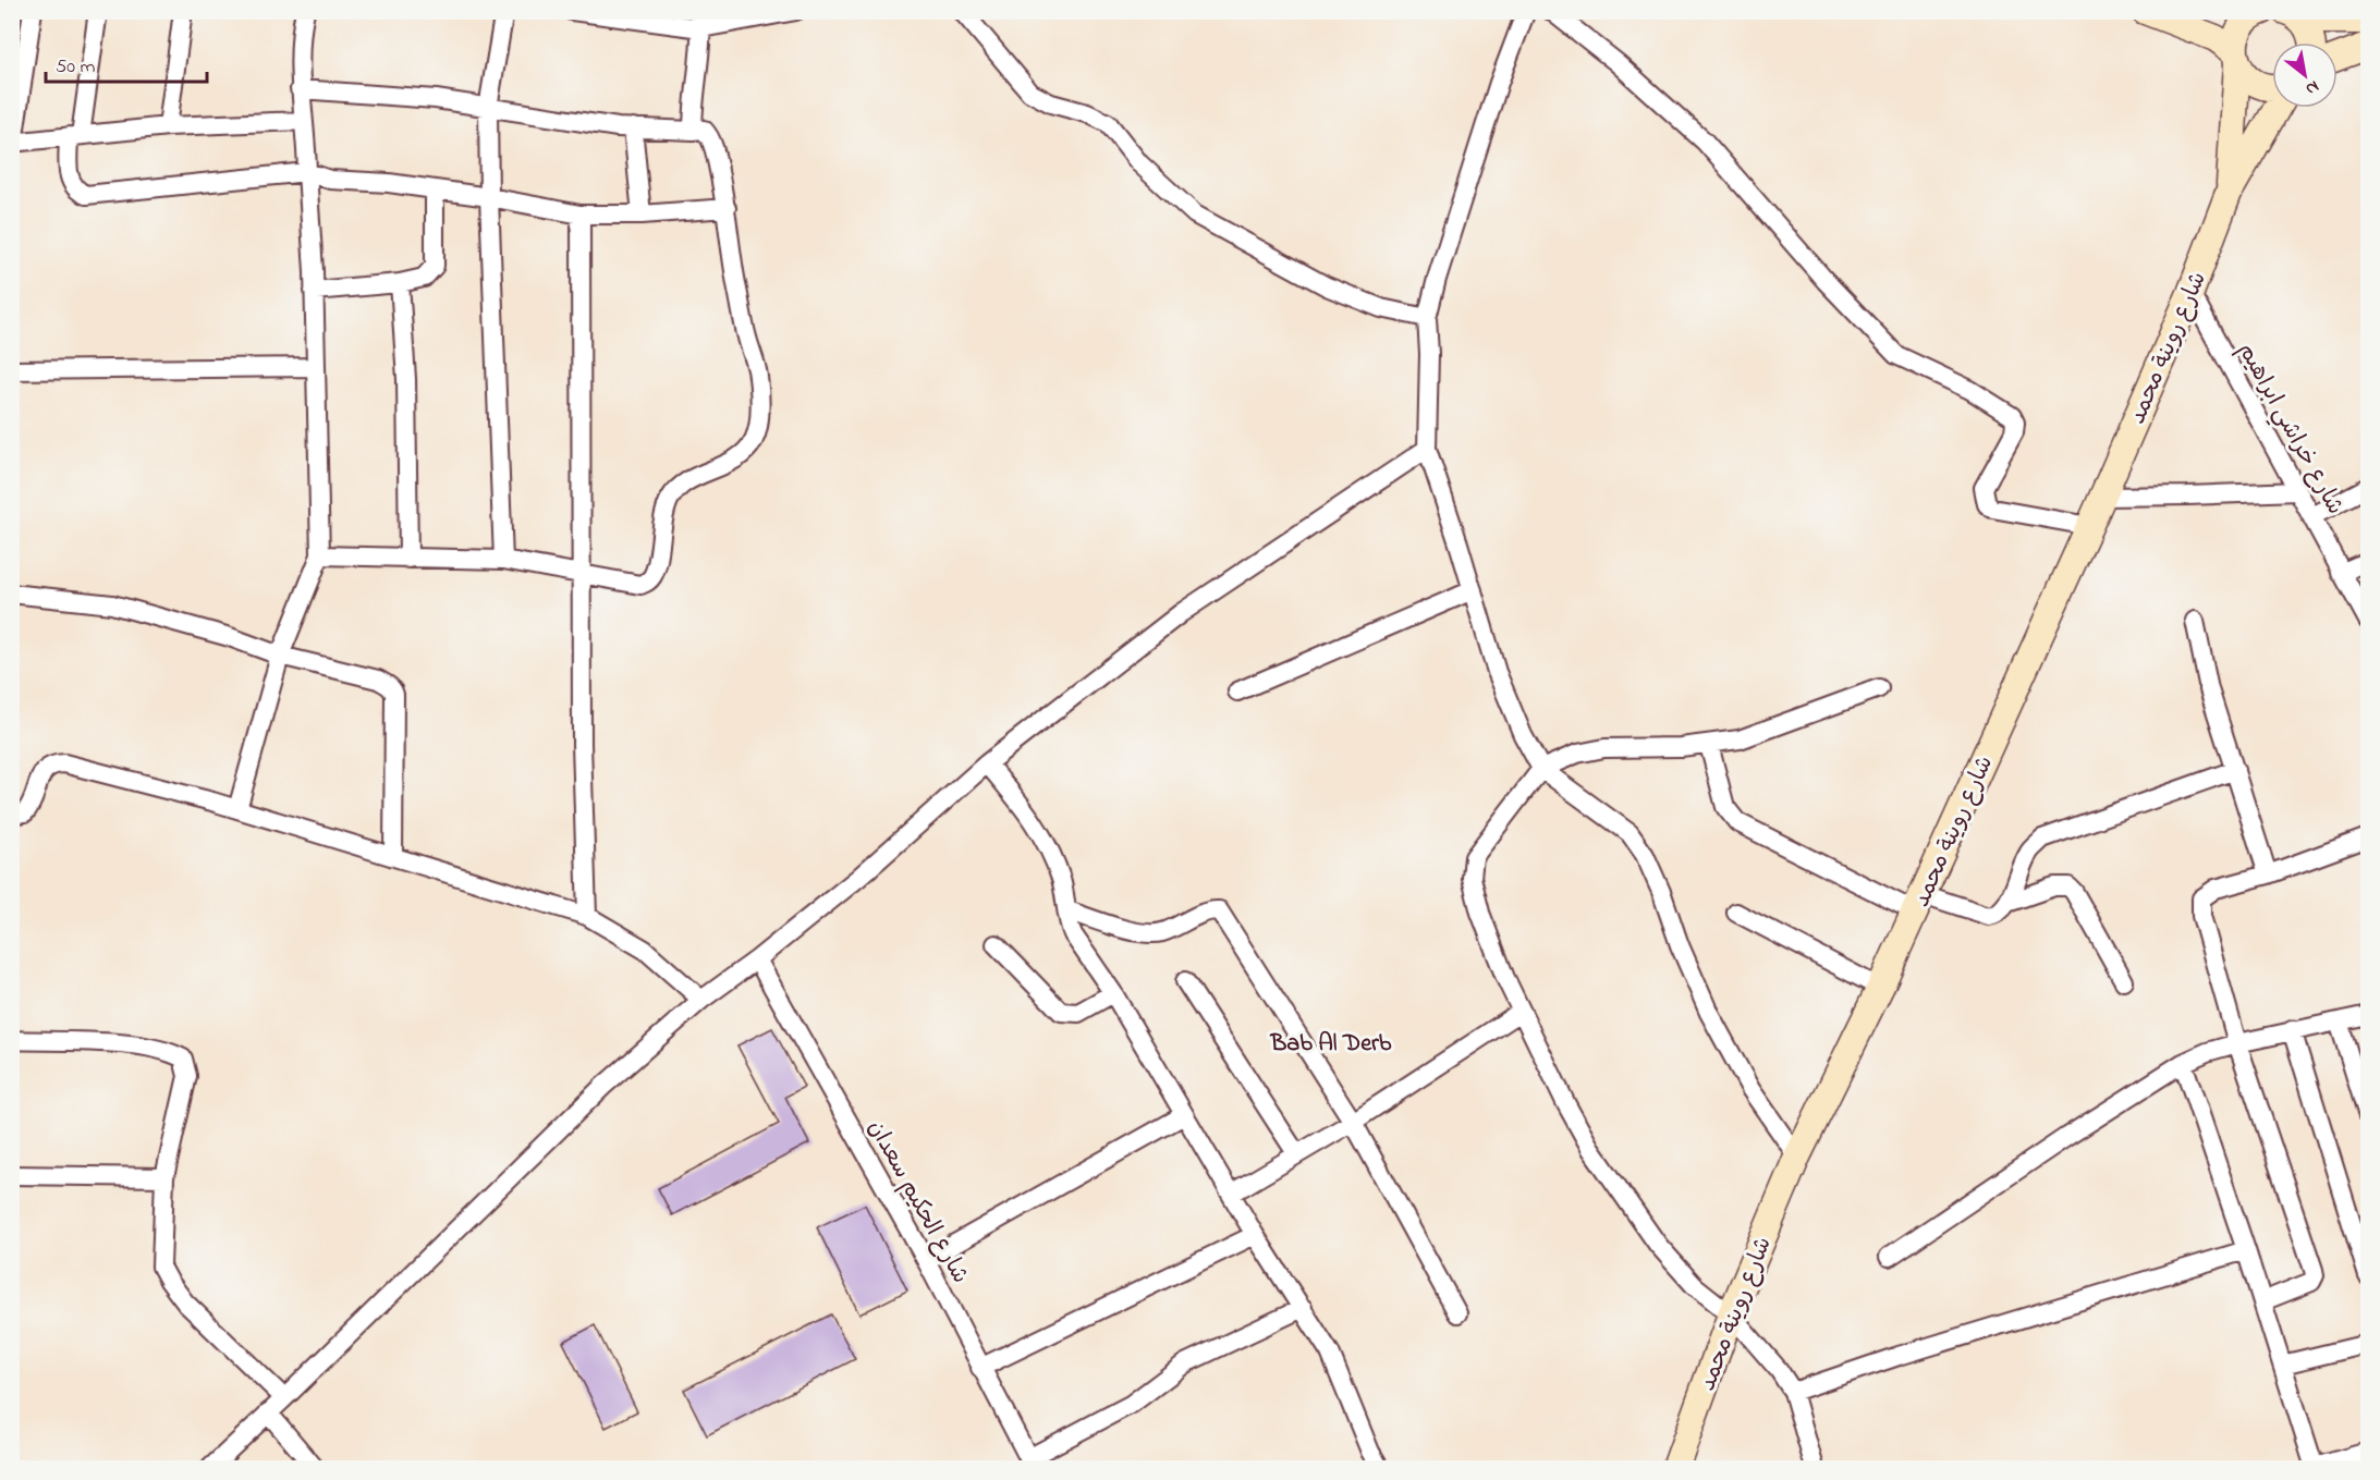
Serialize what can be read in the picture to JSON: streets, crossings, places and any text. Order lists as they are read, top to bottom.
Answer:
{
  "streets": {
    "main road": ["شارع روينة محمد"],
    "street": ["شارع خراشي ابراهيم", "شارع الحكيم سعدان"]
  },
  "crossings": [
    ["شارع روينة محمد", "شارع خراشي ابراهيم"]
  ],
  "districts": ["Bab Al Derb"],
  "scale_bar": "50 m",
  "north": "bottom right"
}
